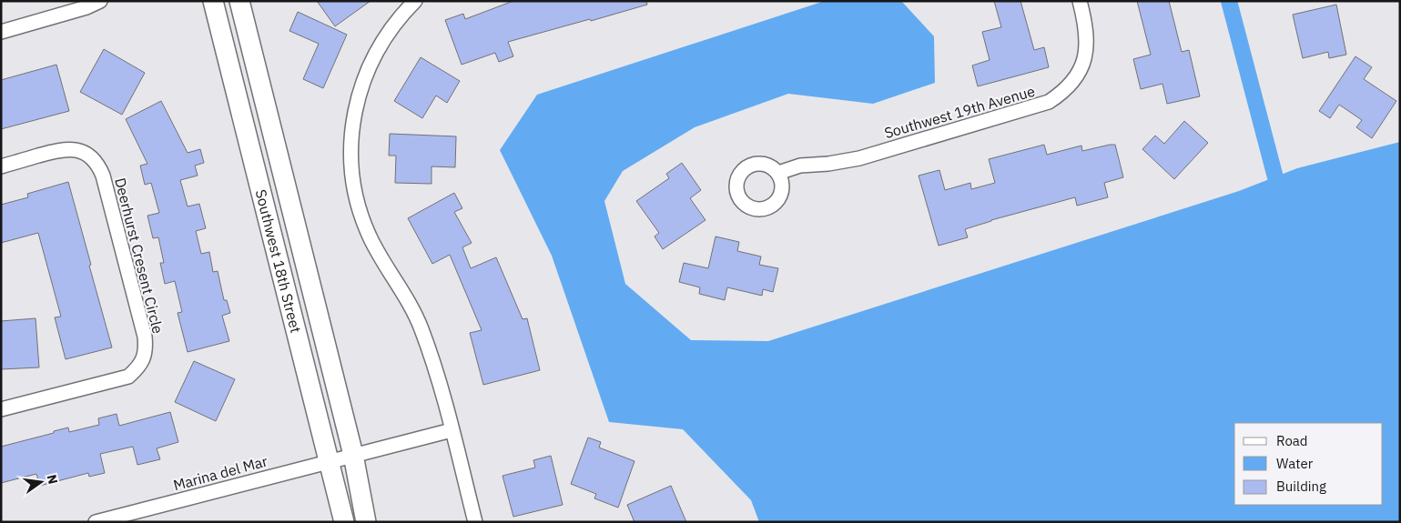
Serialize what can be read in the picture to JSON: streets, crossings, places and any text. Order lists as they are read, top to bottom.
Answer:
{
  "streets": {
    "main road": ["Southwest 18th Street"],
    "street": ["Southwest 19th Avenue", "Deerhurst Cresent Circle", "Marina del Mar"]
  },
  "crossings": [
    ["Southwest 18th Street", "Marina del Mar"]
  ],
  "legend": ["Road", "Water", "Building"],
  "north": "right"
}
